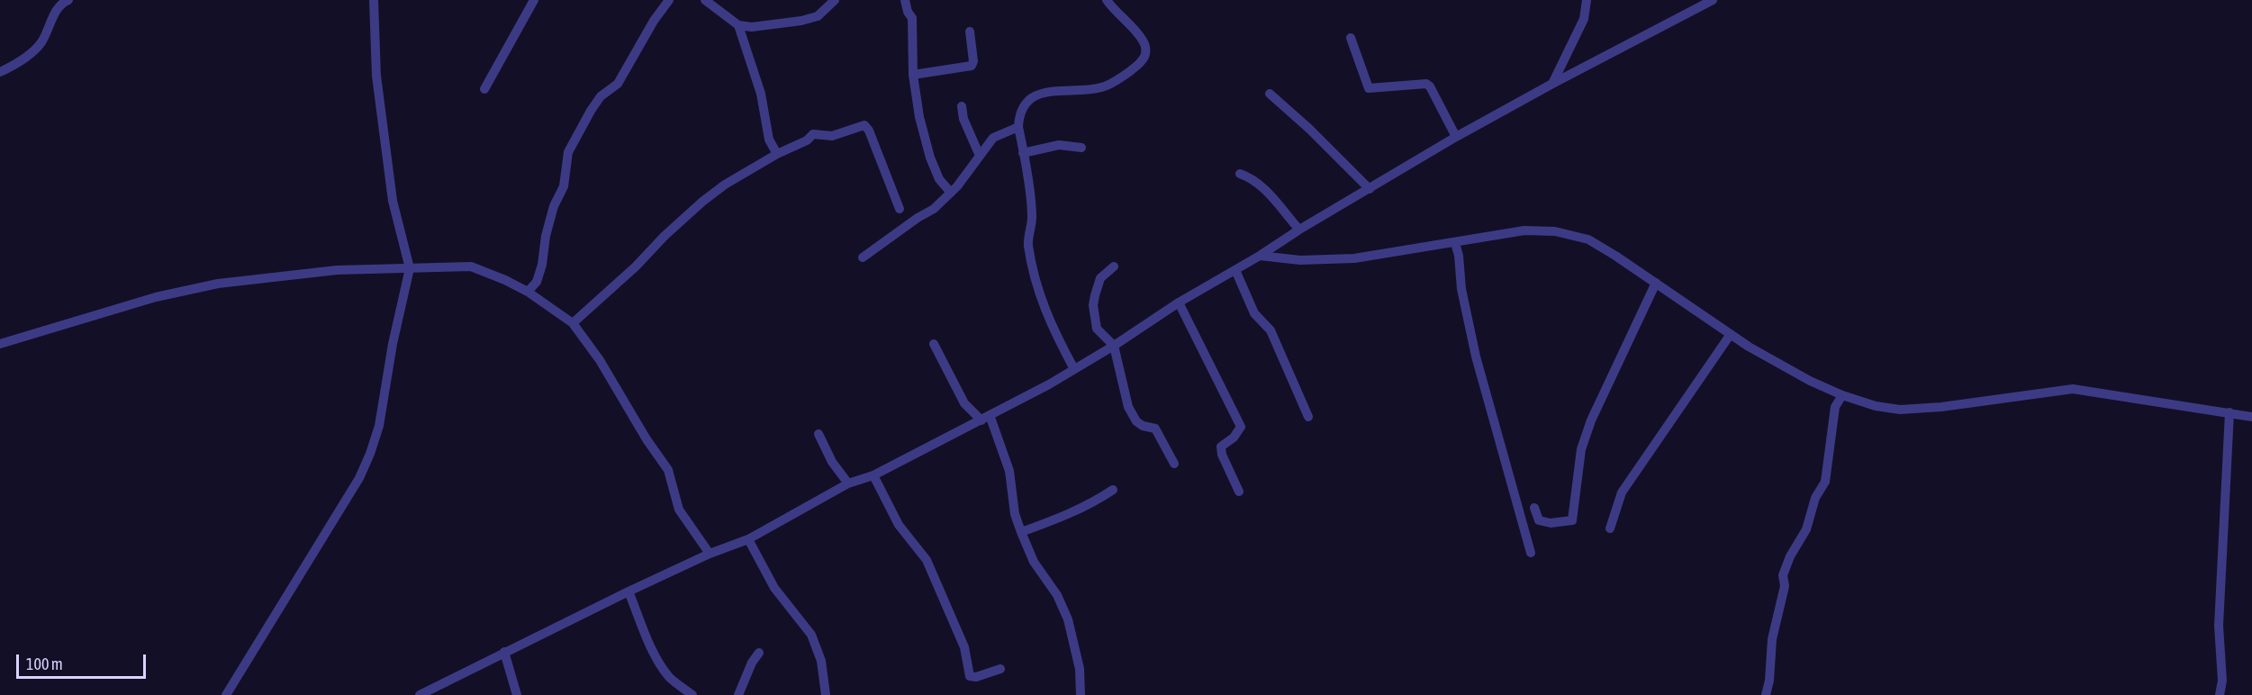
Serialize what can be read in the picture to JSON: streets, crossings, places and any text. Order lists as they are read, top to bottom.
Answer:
{
  "scale_bar": "100 m"
}
